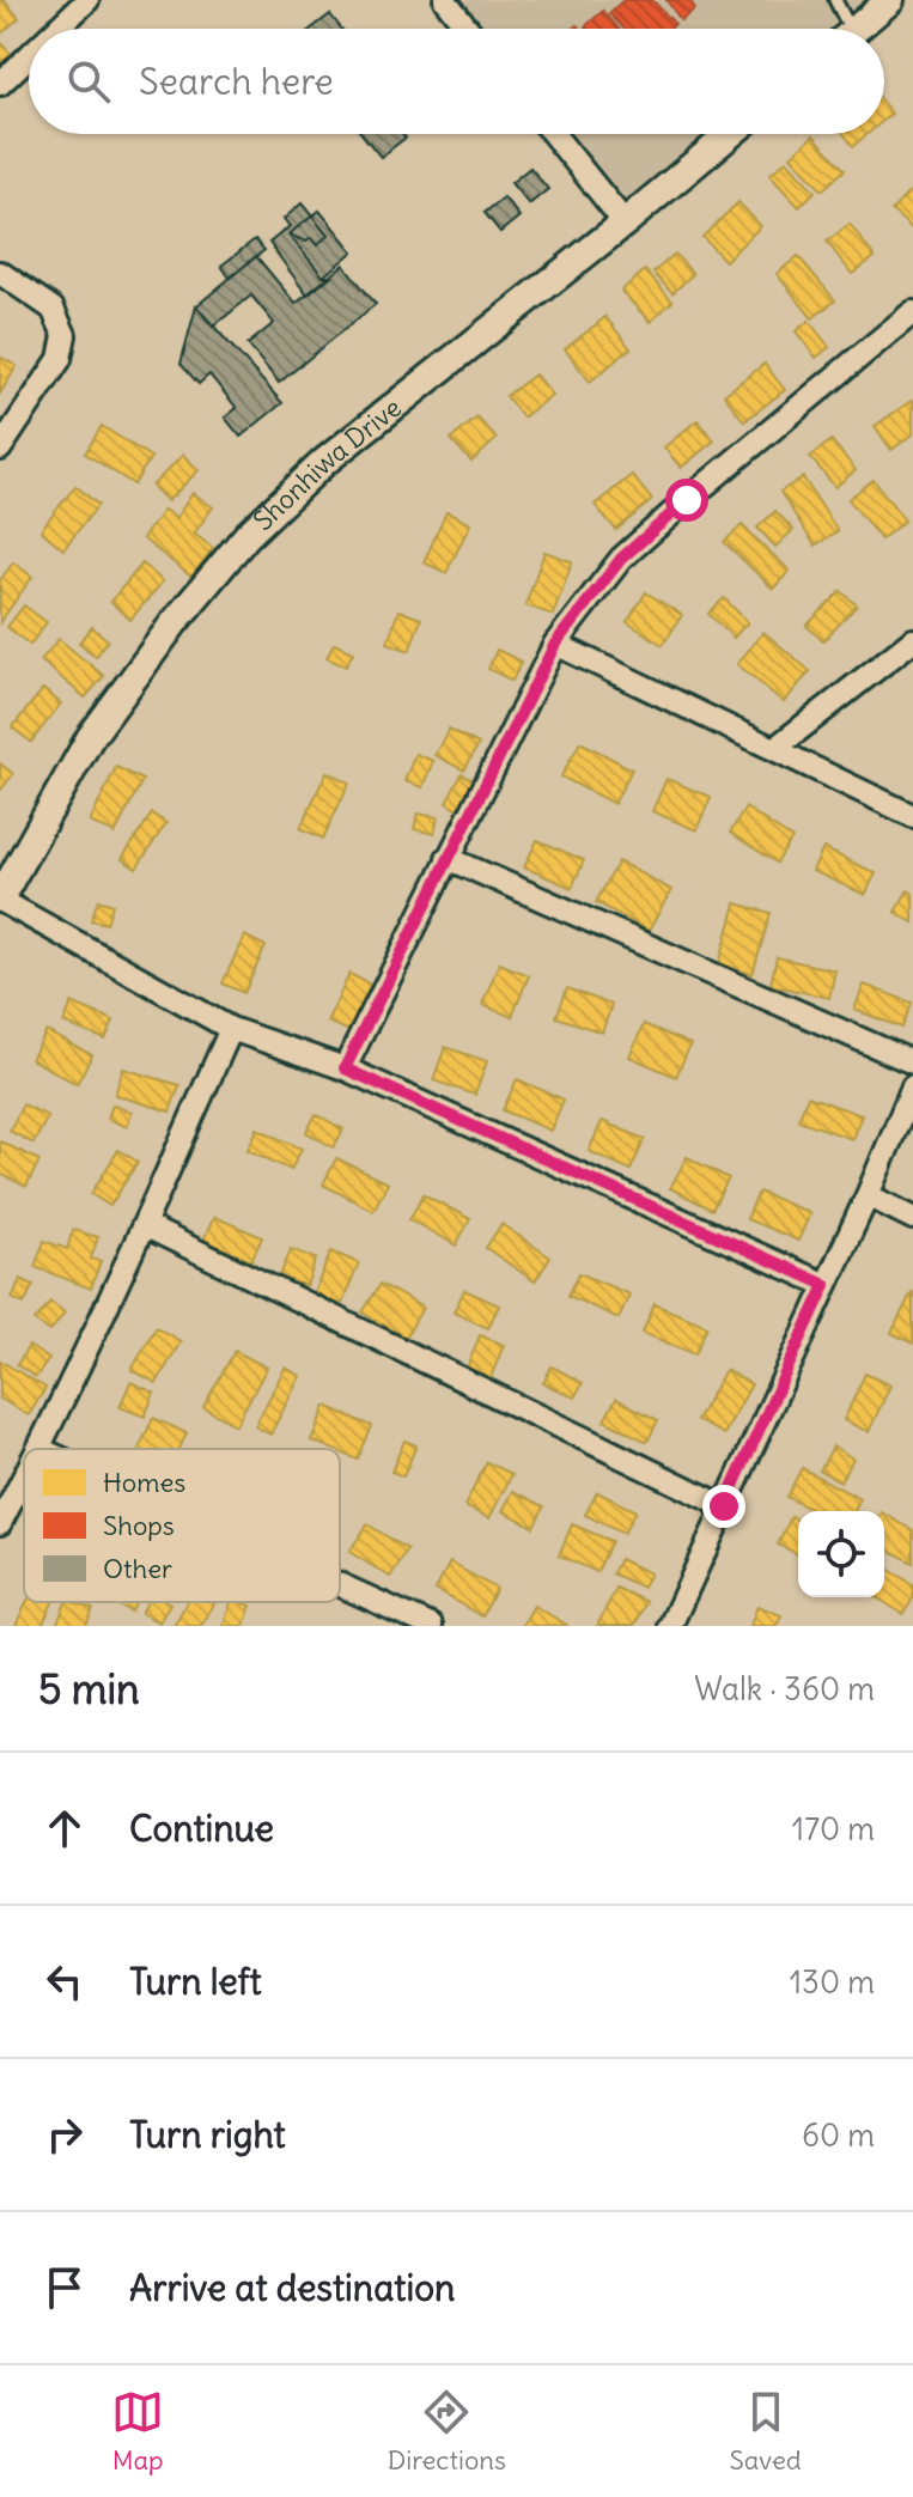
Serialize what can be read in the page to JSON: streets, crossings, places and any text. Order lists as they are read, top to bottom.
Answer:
{
  "streets": {
    "street": ["Shonhiwa Drive"]
  },
  "legend": ["Homes", "Shops", "Other"],
  "page": {
    "search": "Search here",
    "heading": ["5 min", "Walk · 360 m"],
    "list": [
      ["Continue", "170 m"],
      ["Turn left", "130 m"],
      ["Turn right", "60 m"],
      "Arrive at destination"
    ],
    "nav": ["Map", "Directions", "Saved"]
  }
}
